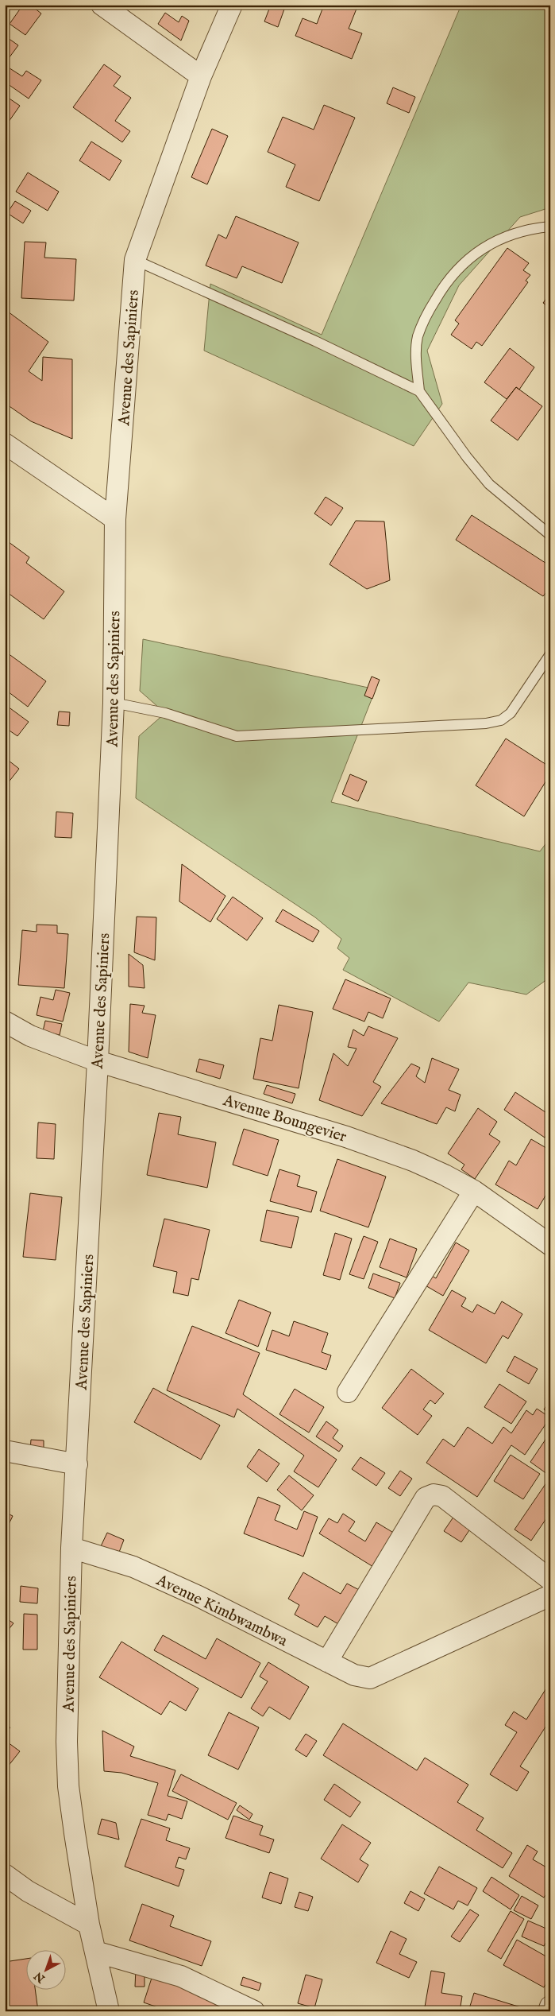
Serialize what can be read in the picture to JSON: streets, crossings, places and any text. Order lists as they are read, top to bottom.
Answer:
{
  "streets": {
    "street": ["Avenue des Sapiniers", "Avenue Boungevier", "Avenue Kimbwambwa"]
  },
  "crossings": [
    ["Avenue des Sapiniers", "Avenue Boungevier"],
    ["Avenue des Sapiniers", "Avenue Kimbwambwa"]
  ],
  "north": "bottom left"
}
